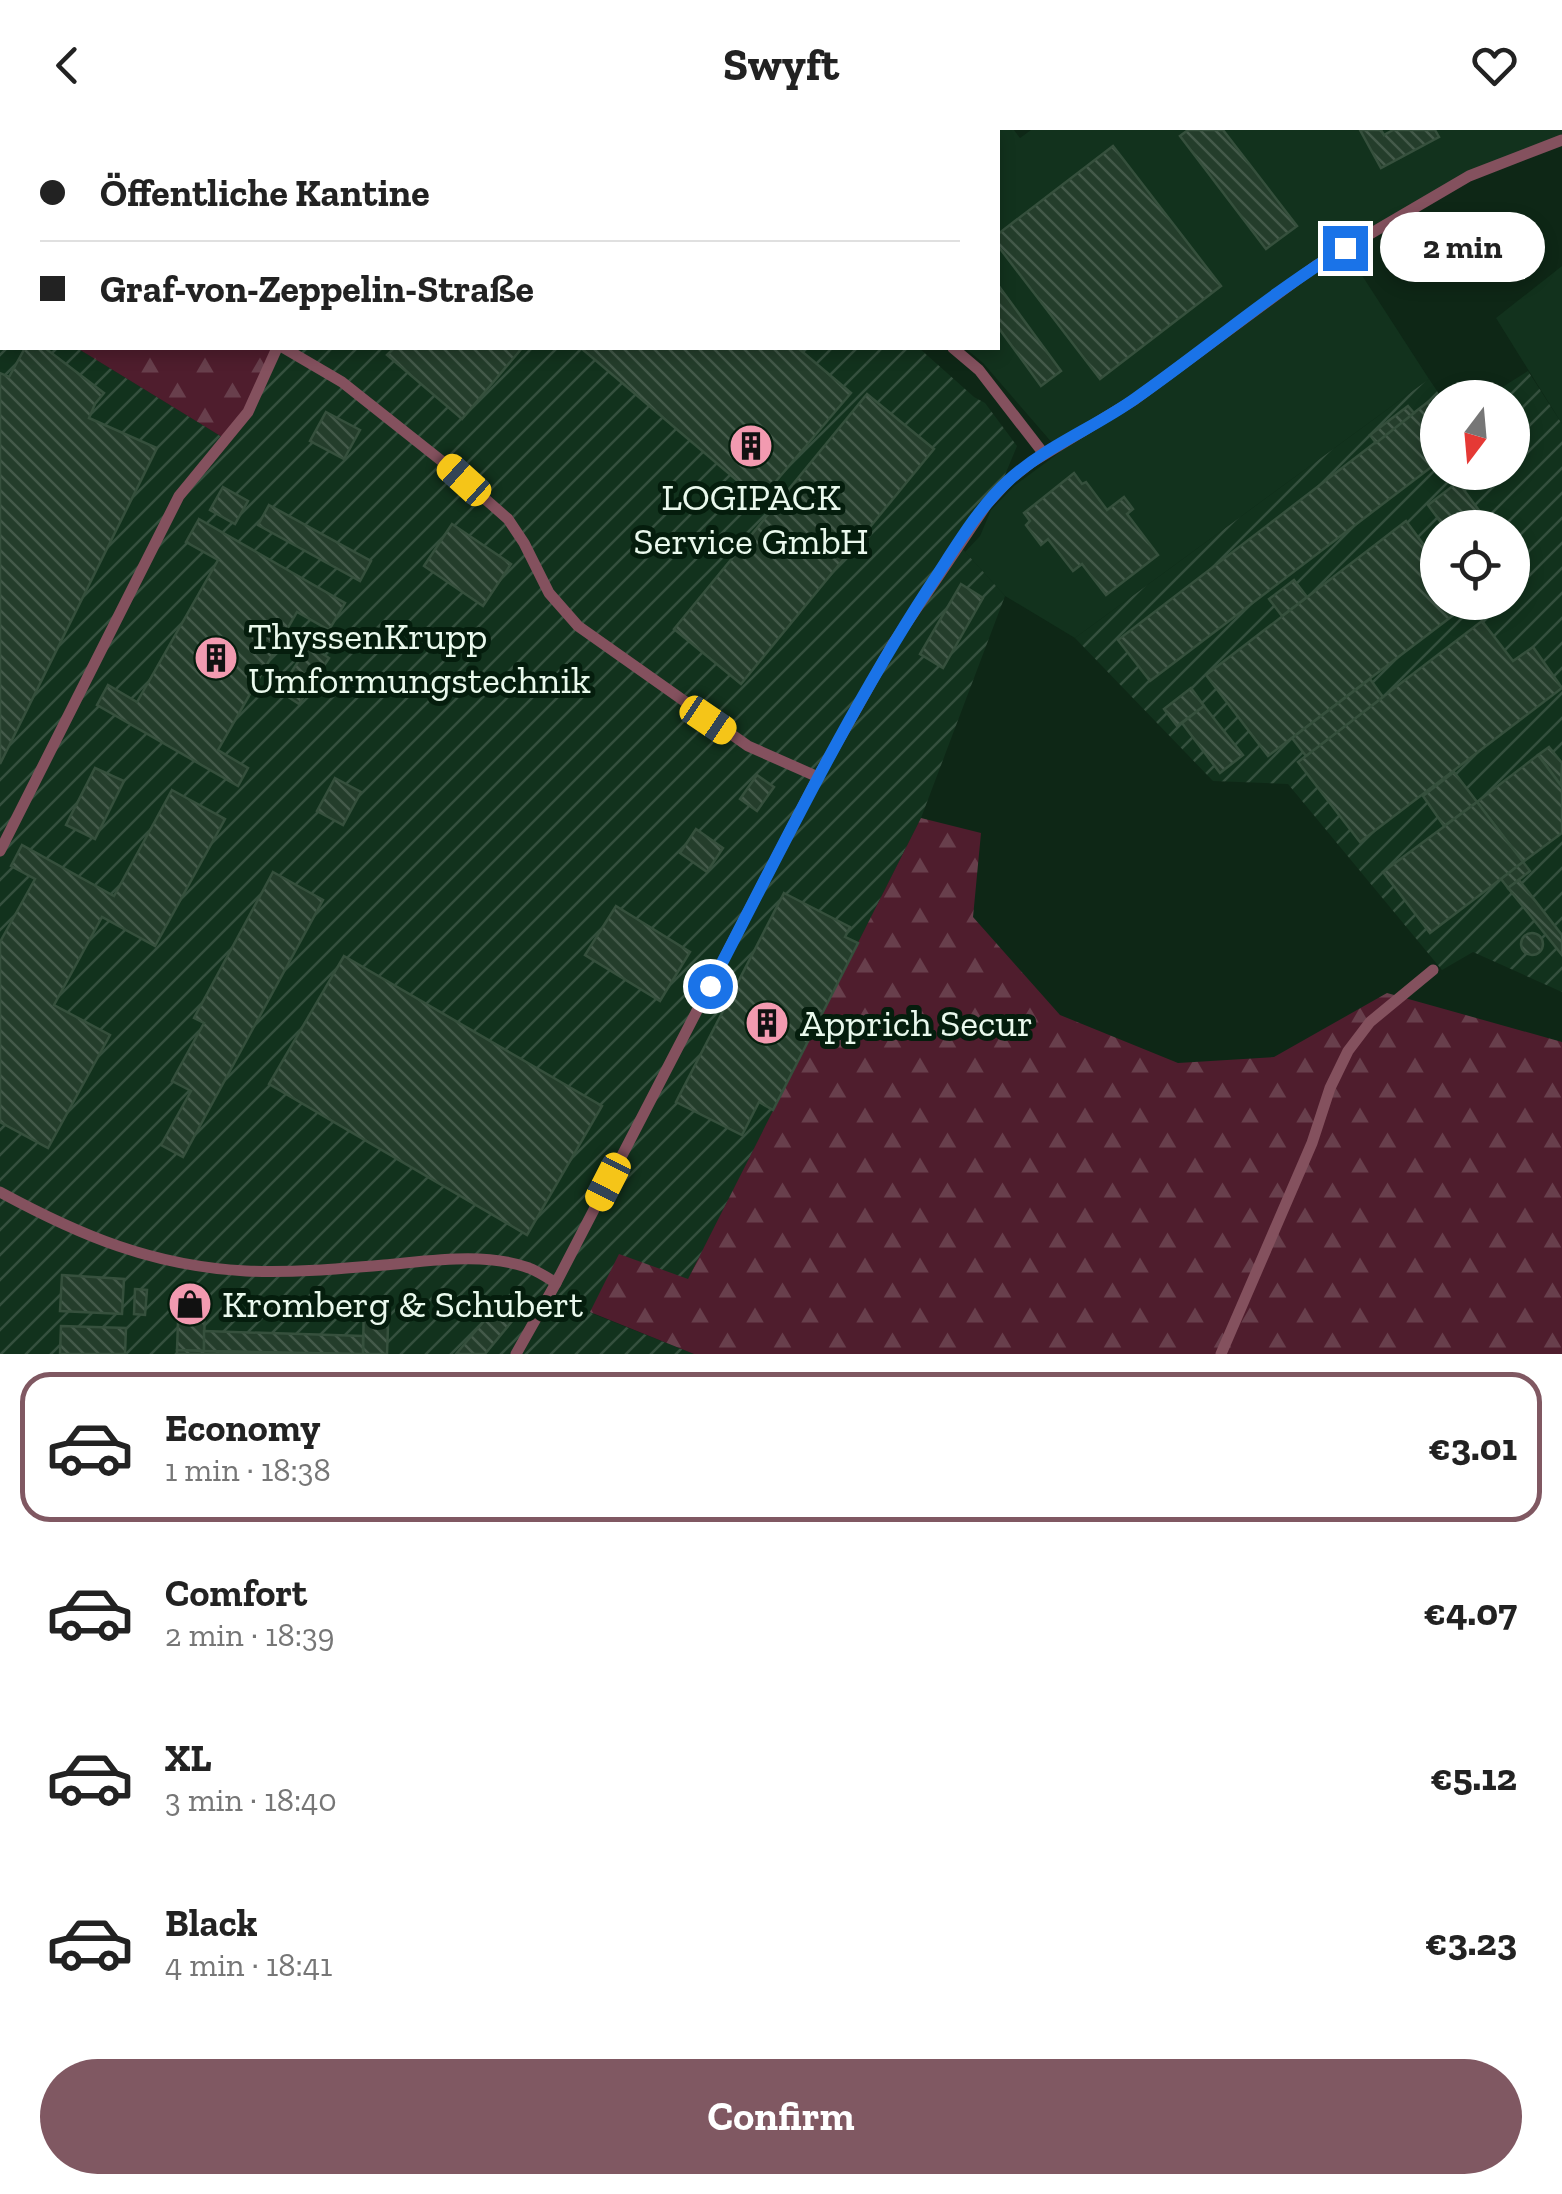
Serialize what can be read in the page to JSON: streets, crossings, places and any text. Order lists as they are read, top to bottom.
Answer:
{
  "places": {
    "building": ["LOGIPACK Service GmbH", "ThyssenKrupp Umformungstechnik", "Apprich Secur"],
    "shop": ["Kromberg & Schubert"]
  },
  "north": "bottom",
  "page": {
    "header": "Swyft",
    "banner": ["Öffentliche Kantine", "Graf-von-Zeppelin-Straße"],
    "bubble": "2 min",
    "list": [
      {
        "name": "Economy",
        "note": "1 min · 18:38",
        "value": "€3.01"
      },
      {
        "name": "Comfort",
        "note": "2 min · 18:39",
        "value": "€4.07"
      },
      {
        "name": "XL",
        "note": "3 min · 18:40",
        "value": "€5.12"
      },
      {
        "name": "Black",
        "note": "4 min · 18:41",
        "value": "€3.23"
      }
    ],
    "buttons": "Confirm"
  }
}
